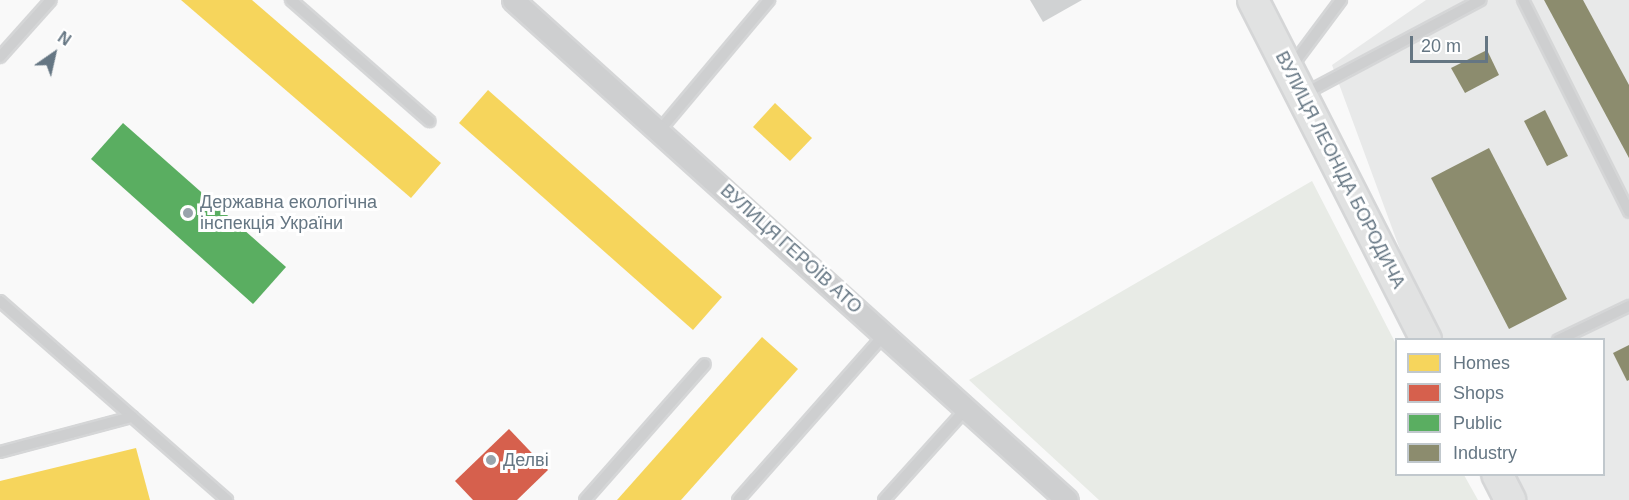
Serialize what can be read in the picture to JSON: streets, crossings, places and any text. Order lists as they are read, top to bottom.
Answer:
{
  "streets": {
    "street": ["ВУЛИЦЯ ЛЕОНІДА БОРОДИЧА", "ВУЛИЦЯ ГЕРОЇВ АТО"]
  },
  "places": ["Державна екологічна інспекція України", "Делві"],
  "legend": [
    "Homes",
    "Shops",
    "Public",
    "Industry"
  ],
  "scale_bar": "20 m",
  "north": "top right"
}
